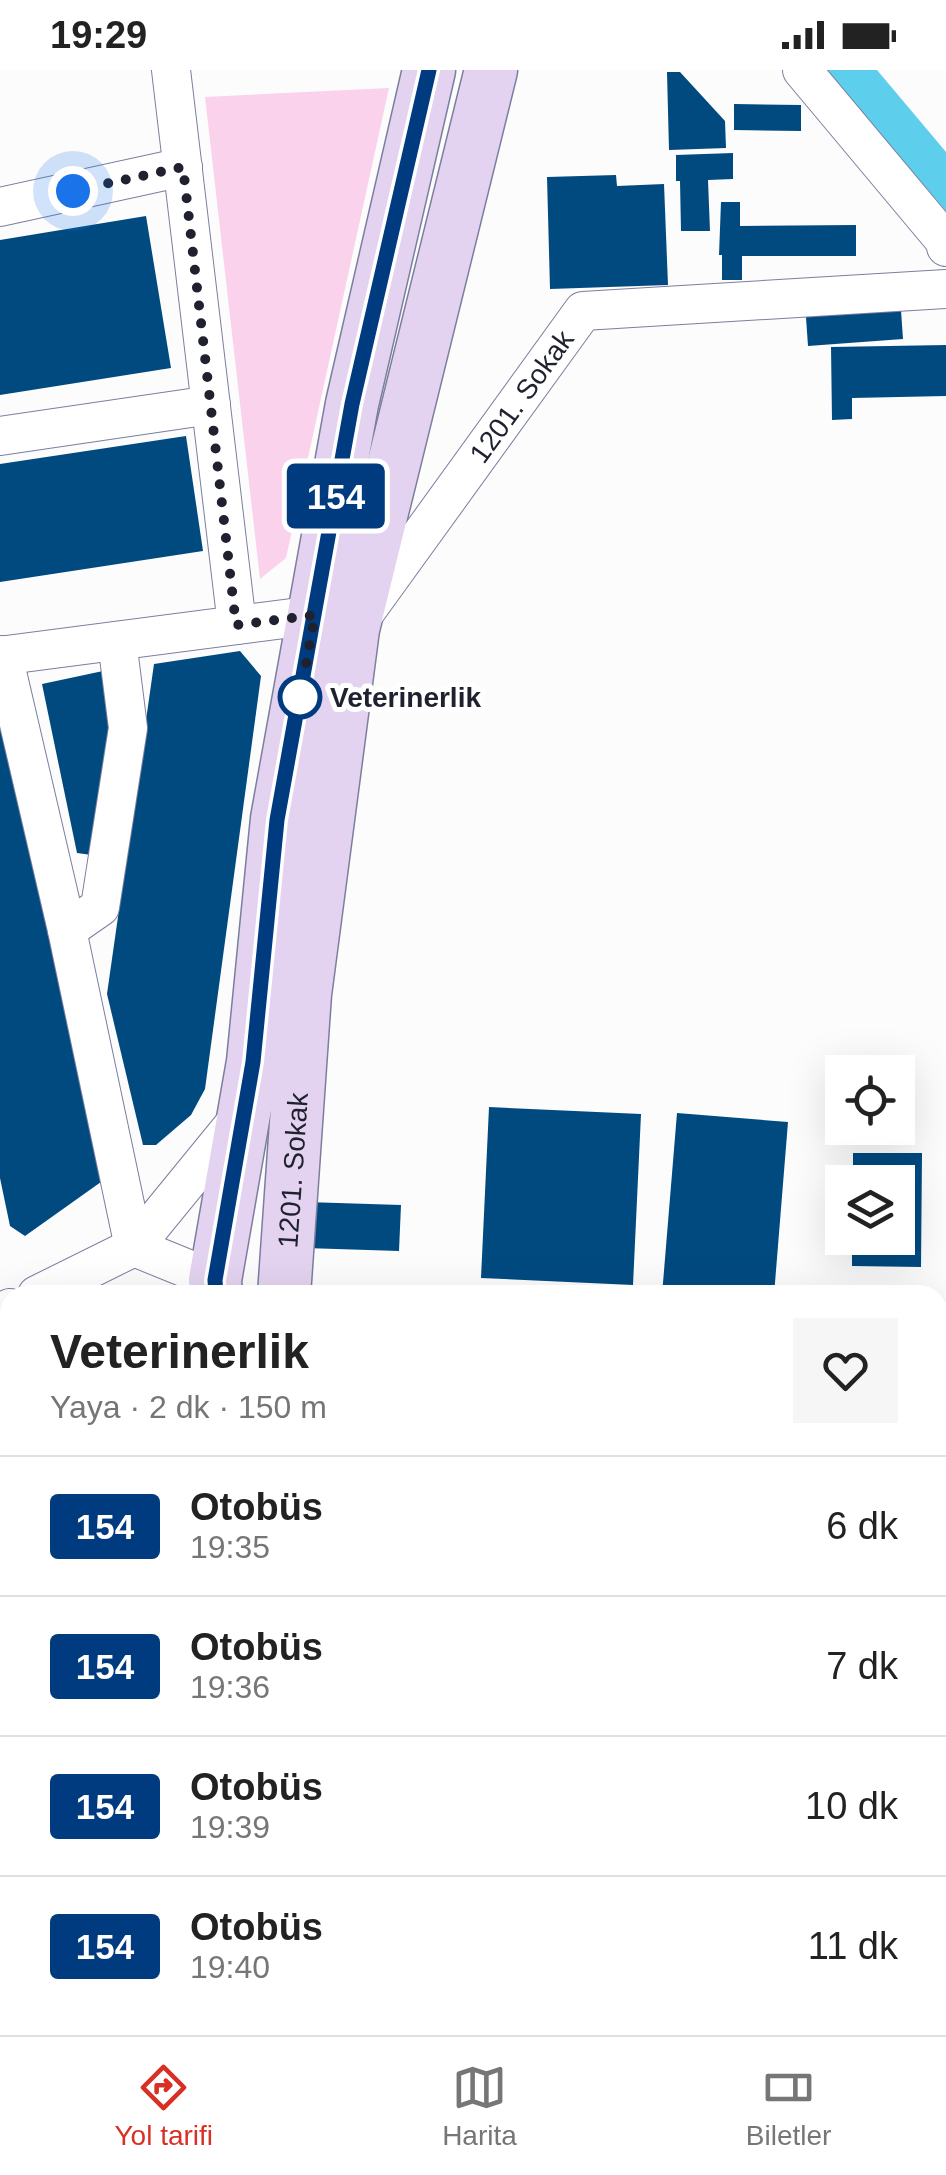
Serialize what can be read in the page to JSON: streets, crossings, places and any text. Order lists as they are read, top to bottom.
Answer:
{
  "streets": {
    "main road": ["1201. Sokak"]
  },
  "places": ["Veterinerlik"],
  "lines": ["bus line 154"],
  "page": {
    "status": "19:29",
    "on_map": "154",
    "heading": ["Veterinerlik", "Yaya · 2 dk · 150 m"],
    "list": [
      {
        "mark": "154",
        "name": "Otobüs",
        "note": "19:35",
        "value": "6 dk"
      },
      {
        "mark": "154",
        "name": "Otobüs",
        "note": "19:36",
        "value": "7 dk"
      },
      {
        "mark": "154",
        "name": "Otobüs",
        "note": "19:39",
        "value": "10 dk"
      },
      {
        "mark": "154",
        "name": "Otobüs",
        "note": "19:40",
        "value": "11 dk"
      }
    ],
    "tabs": ["Yol tarifi", "Harita", "Biletler"]
  }
}
